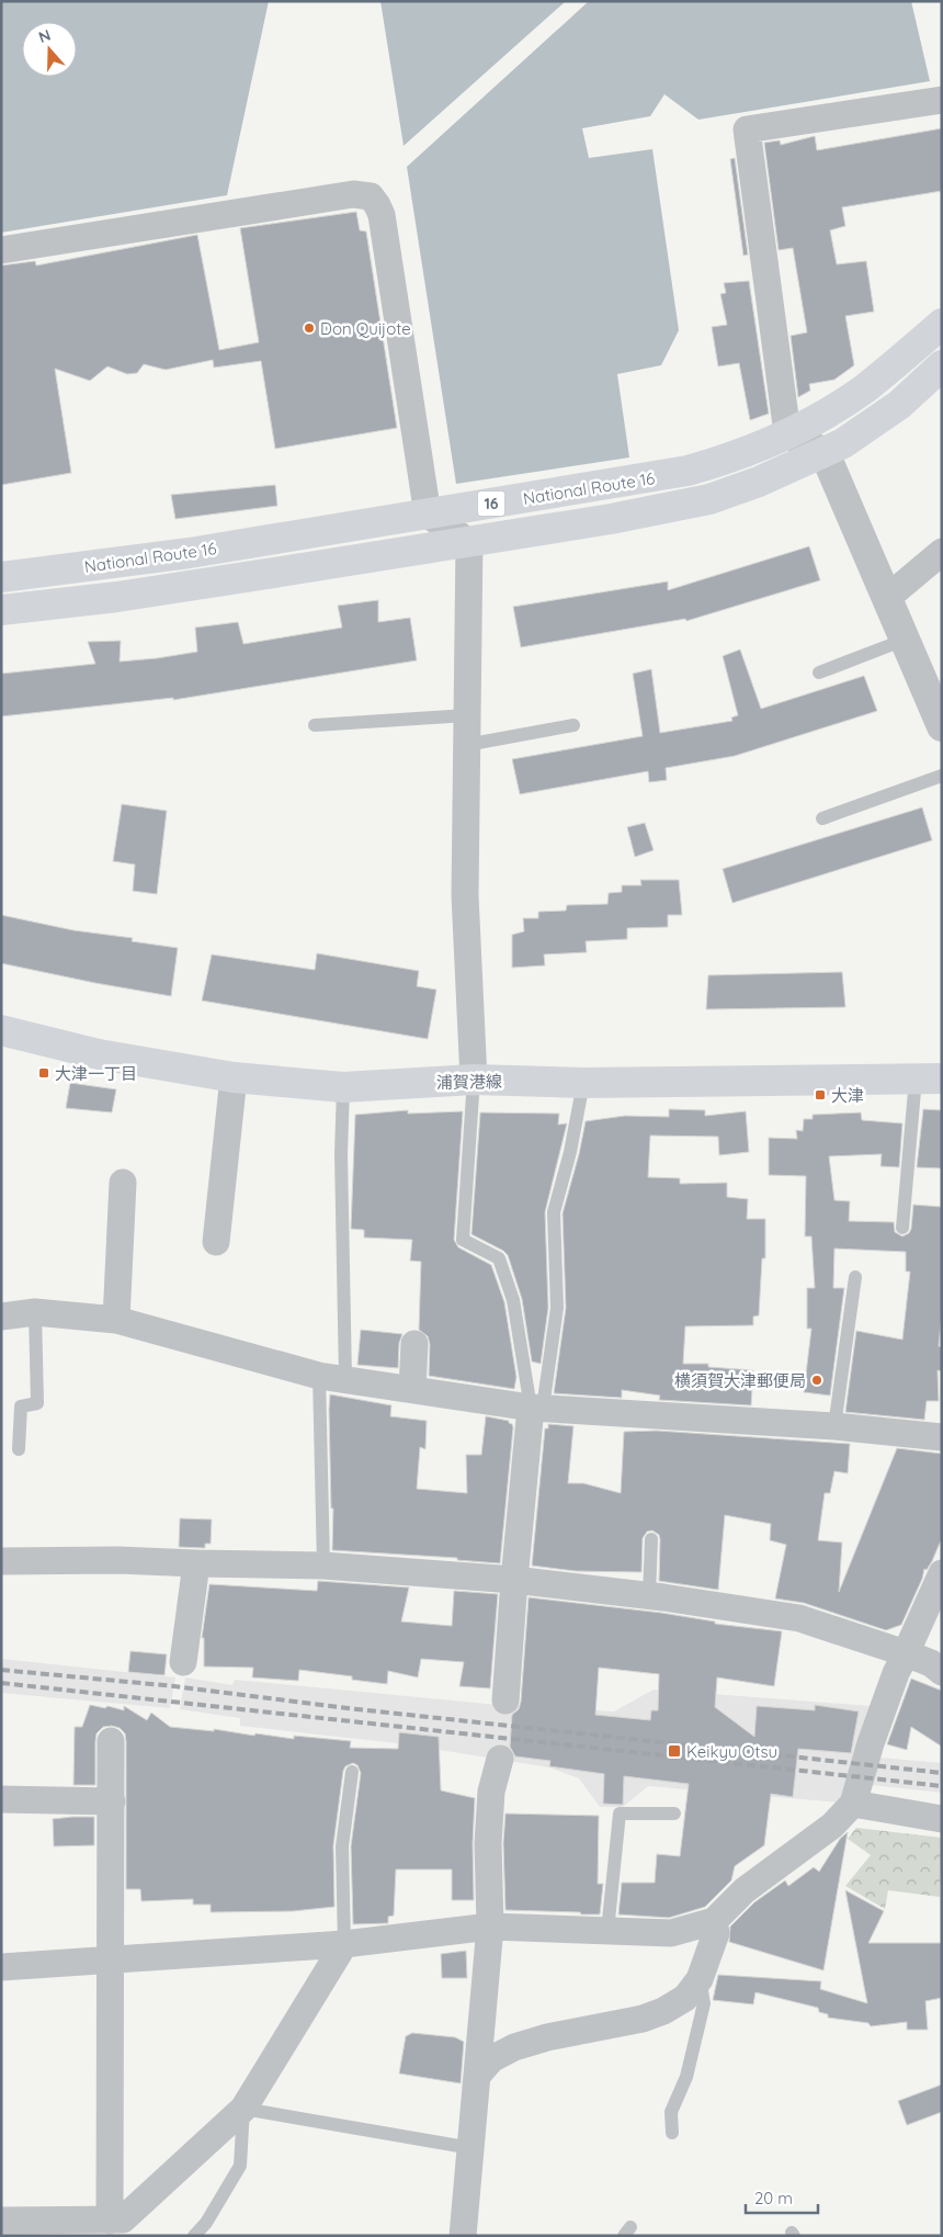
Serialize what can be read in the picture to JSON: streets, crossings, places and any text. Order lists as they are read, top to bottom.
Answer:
{
  "streets": {
    "main road": ["National Route 16", "16", "浦賀港線"]
  },
  "places": {
    "other": ["Don Quijote", "横須賀大津郵便局"],
    "transit": ["大津一丁目", "大津", "Keikyu Otsu"]
  },
  "scale_bar": "20 m",
  "north": "top"
}
